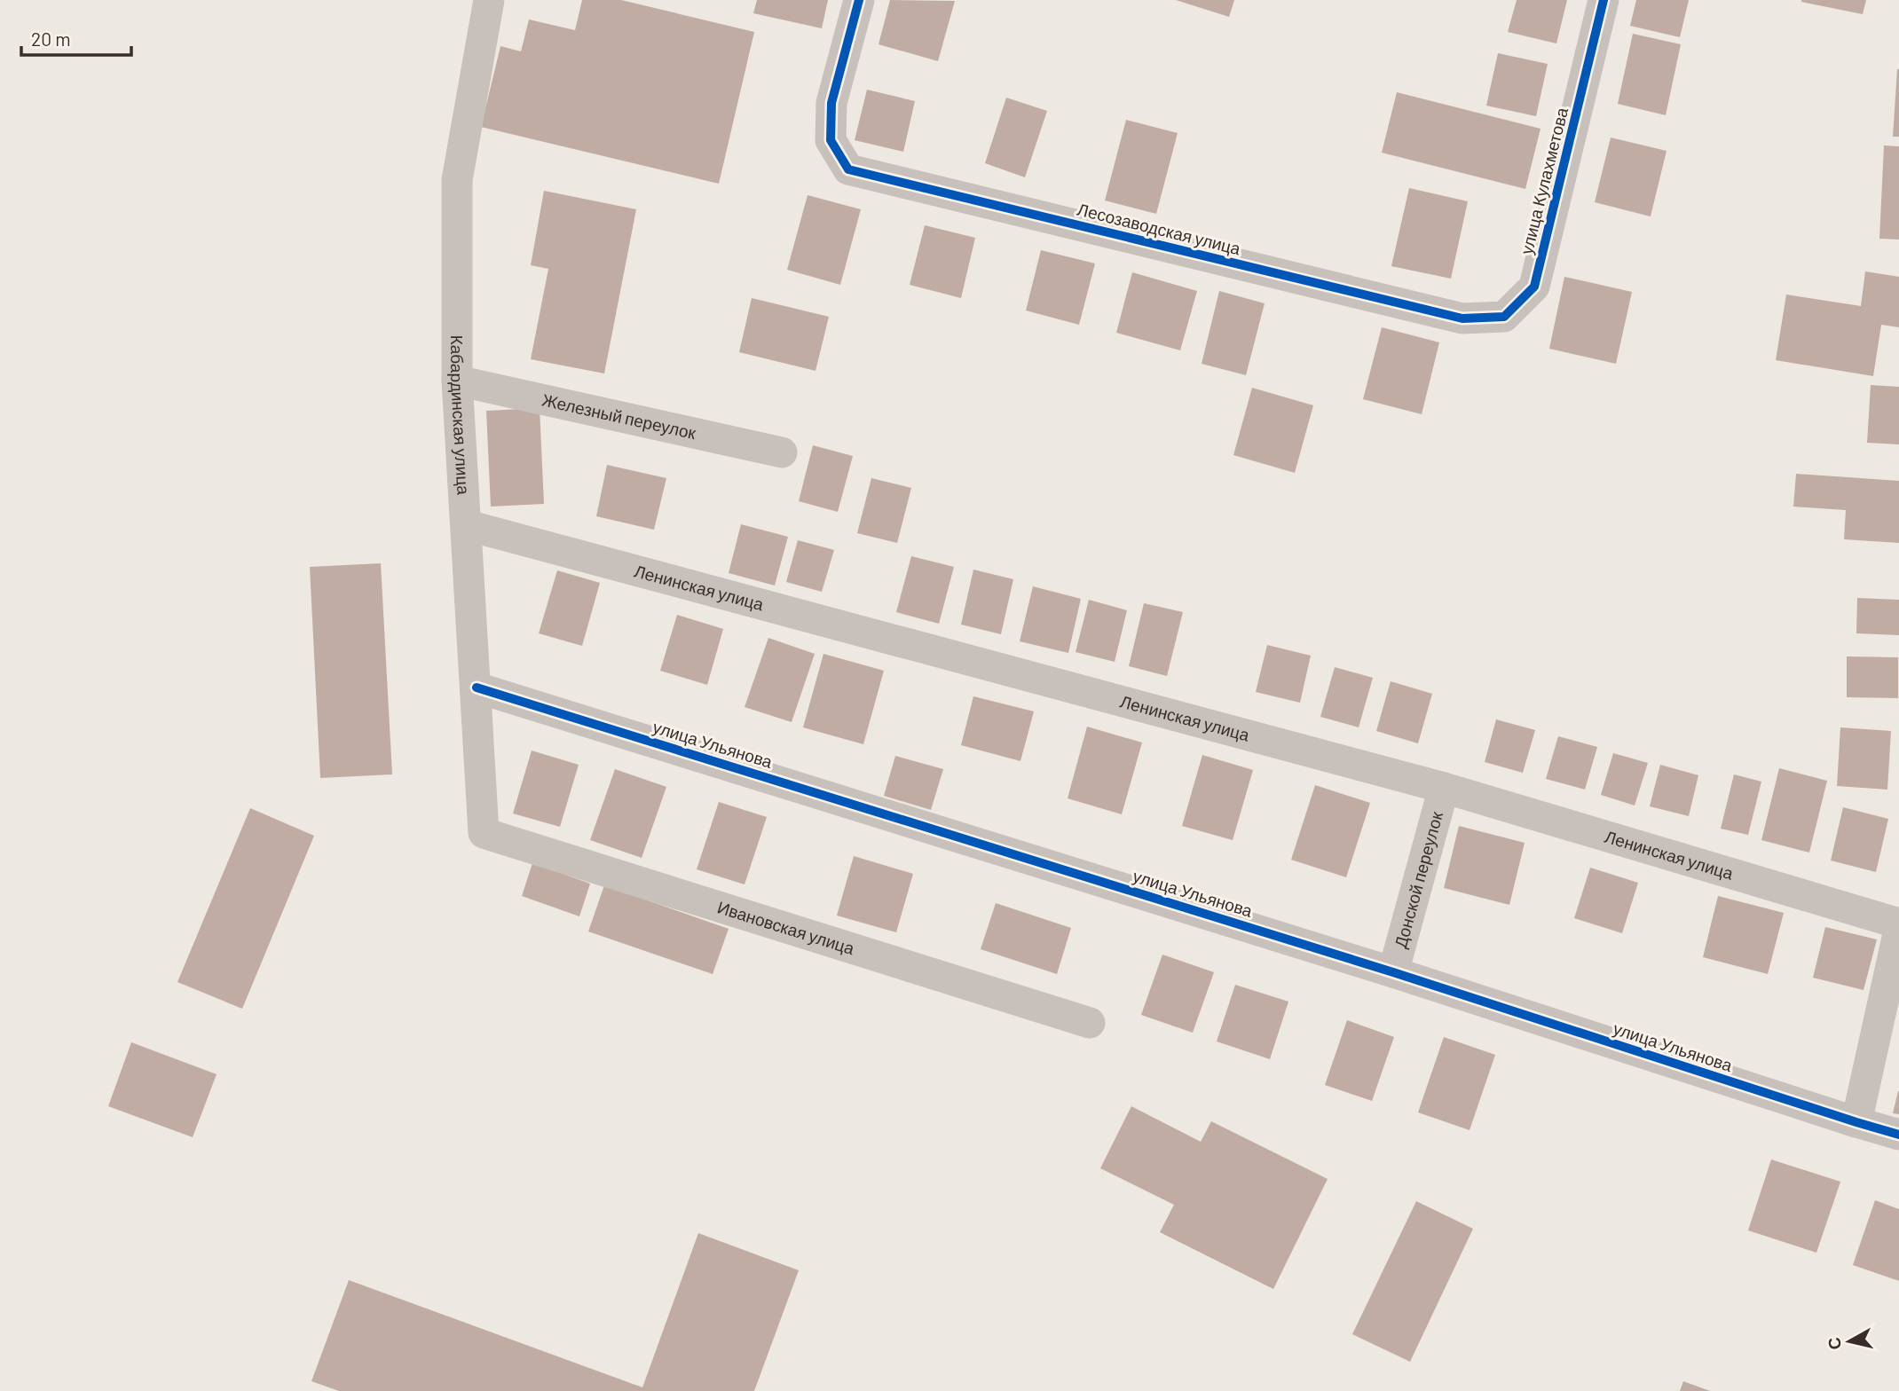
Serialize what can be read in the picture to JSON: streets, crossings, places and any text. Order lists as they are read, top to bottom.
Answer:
{
  "streets": {
    "street": [
      "улица Кулахметова",
      "Лесозаводская улица",
      "Кабардинская улица",
      "Железный переулок",
      "Ленинская улица",
      "улица Ульянова",
      "Донской переулок",
      "Ивановская улица"
    ]
  },
  "crossings": [
    ["улица Кулахметова", "Лесозаводская улица"],
    ["Кабардинская улица", "Железный переулок"],
    ["Кабардинская улица", "Ленинская улица"],
    ["Кабардинская улица", "улица Ульянова"],
    ["Кабардинская улица", "Ивановская улица"],
    ["Ленинская улица", "Донской переулок"],
    ["улица Ульянова", "Донской переулок"]
  ],
  "scale_bar": "20 m",
  "north": "left"
}
